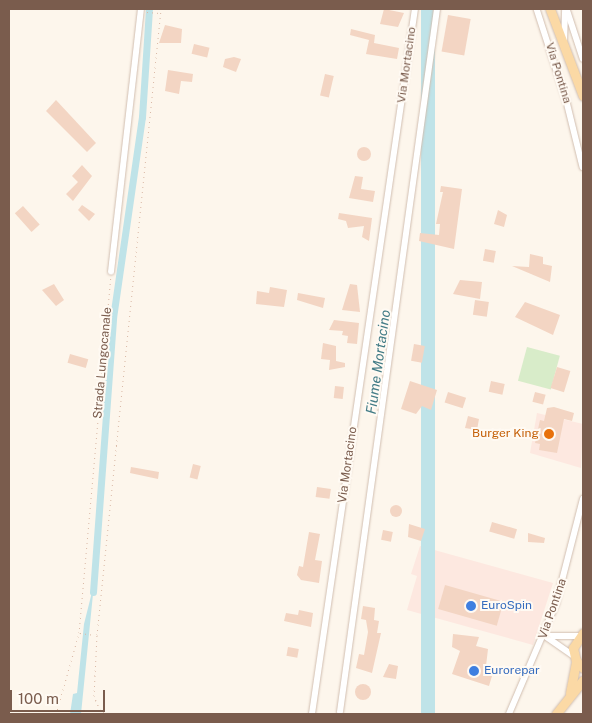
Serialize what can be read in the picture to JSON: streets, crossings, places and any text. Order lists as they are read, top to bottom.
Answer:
{
  "streets": {
    "street": ["Via Mortacino", "Via Pontina"],
    "path": ["Strada Lungocanale"]
  },
  "water": ["Fiume Mortacino"],
  "places": ["Burger King", "EuroSpin", "Eurorepar"],
  "scale_bar": "100 m"
}
